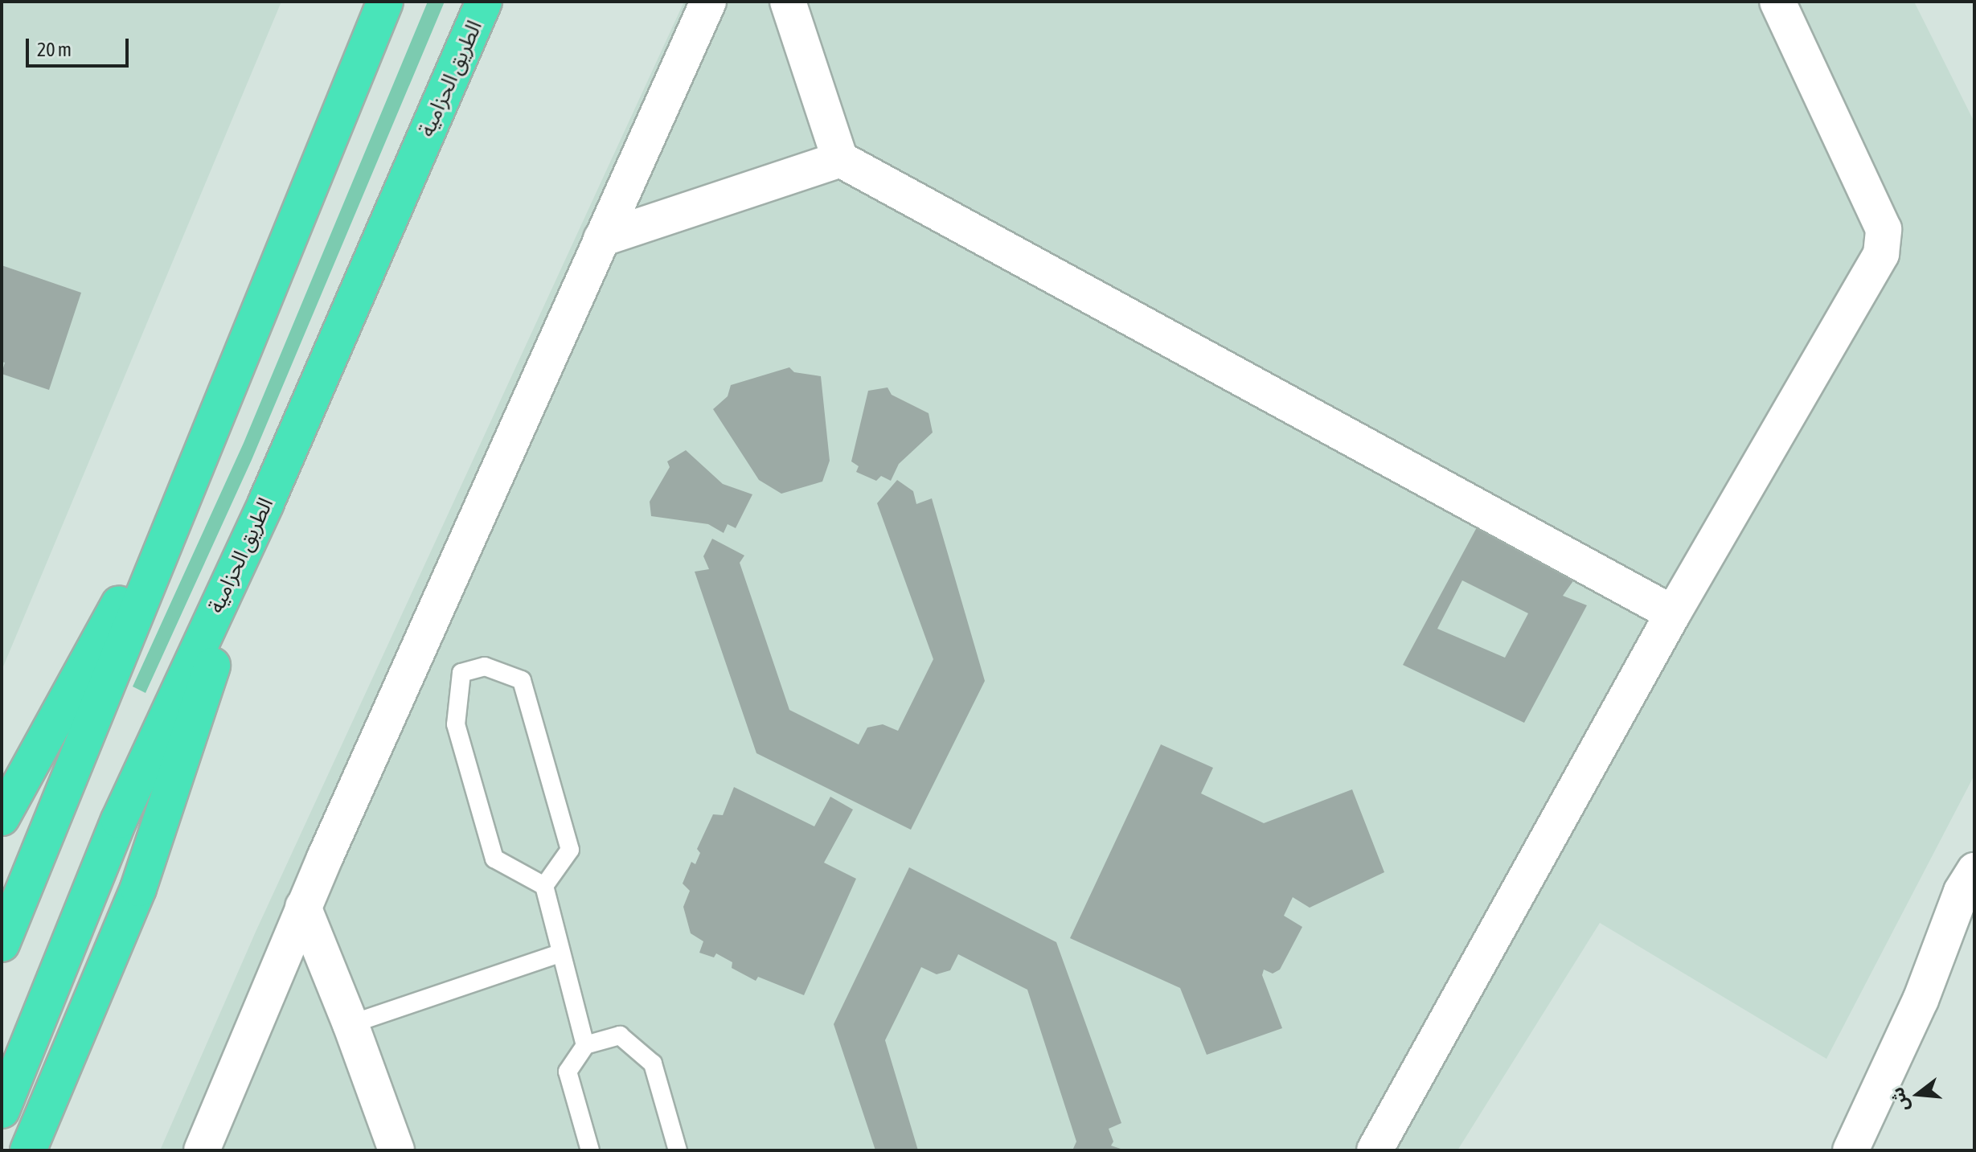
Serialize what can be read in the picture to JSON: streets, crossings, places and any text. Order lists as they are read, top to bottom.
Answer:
{
  "streets": {
    "highway": ["الطريق الحزامية"]
  },
  "scale_bar": "20 m",
  "north": "left"
}
